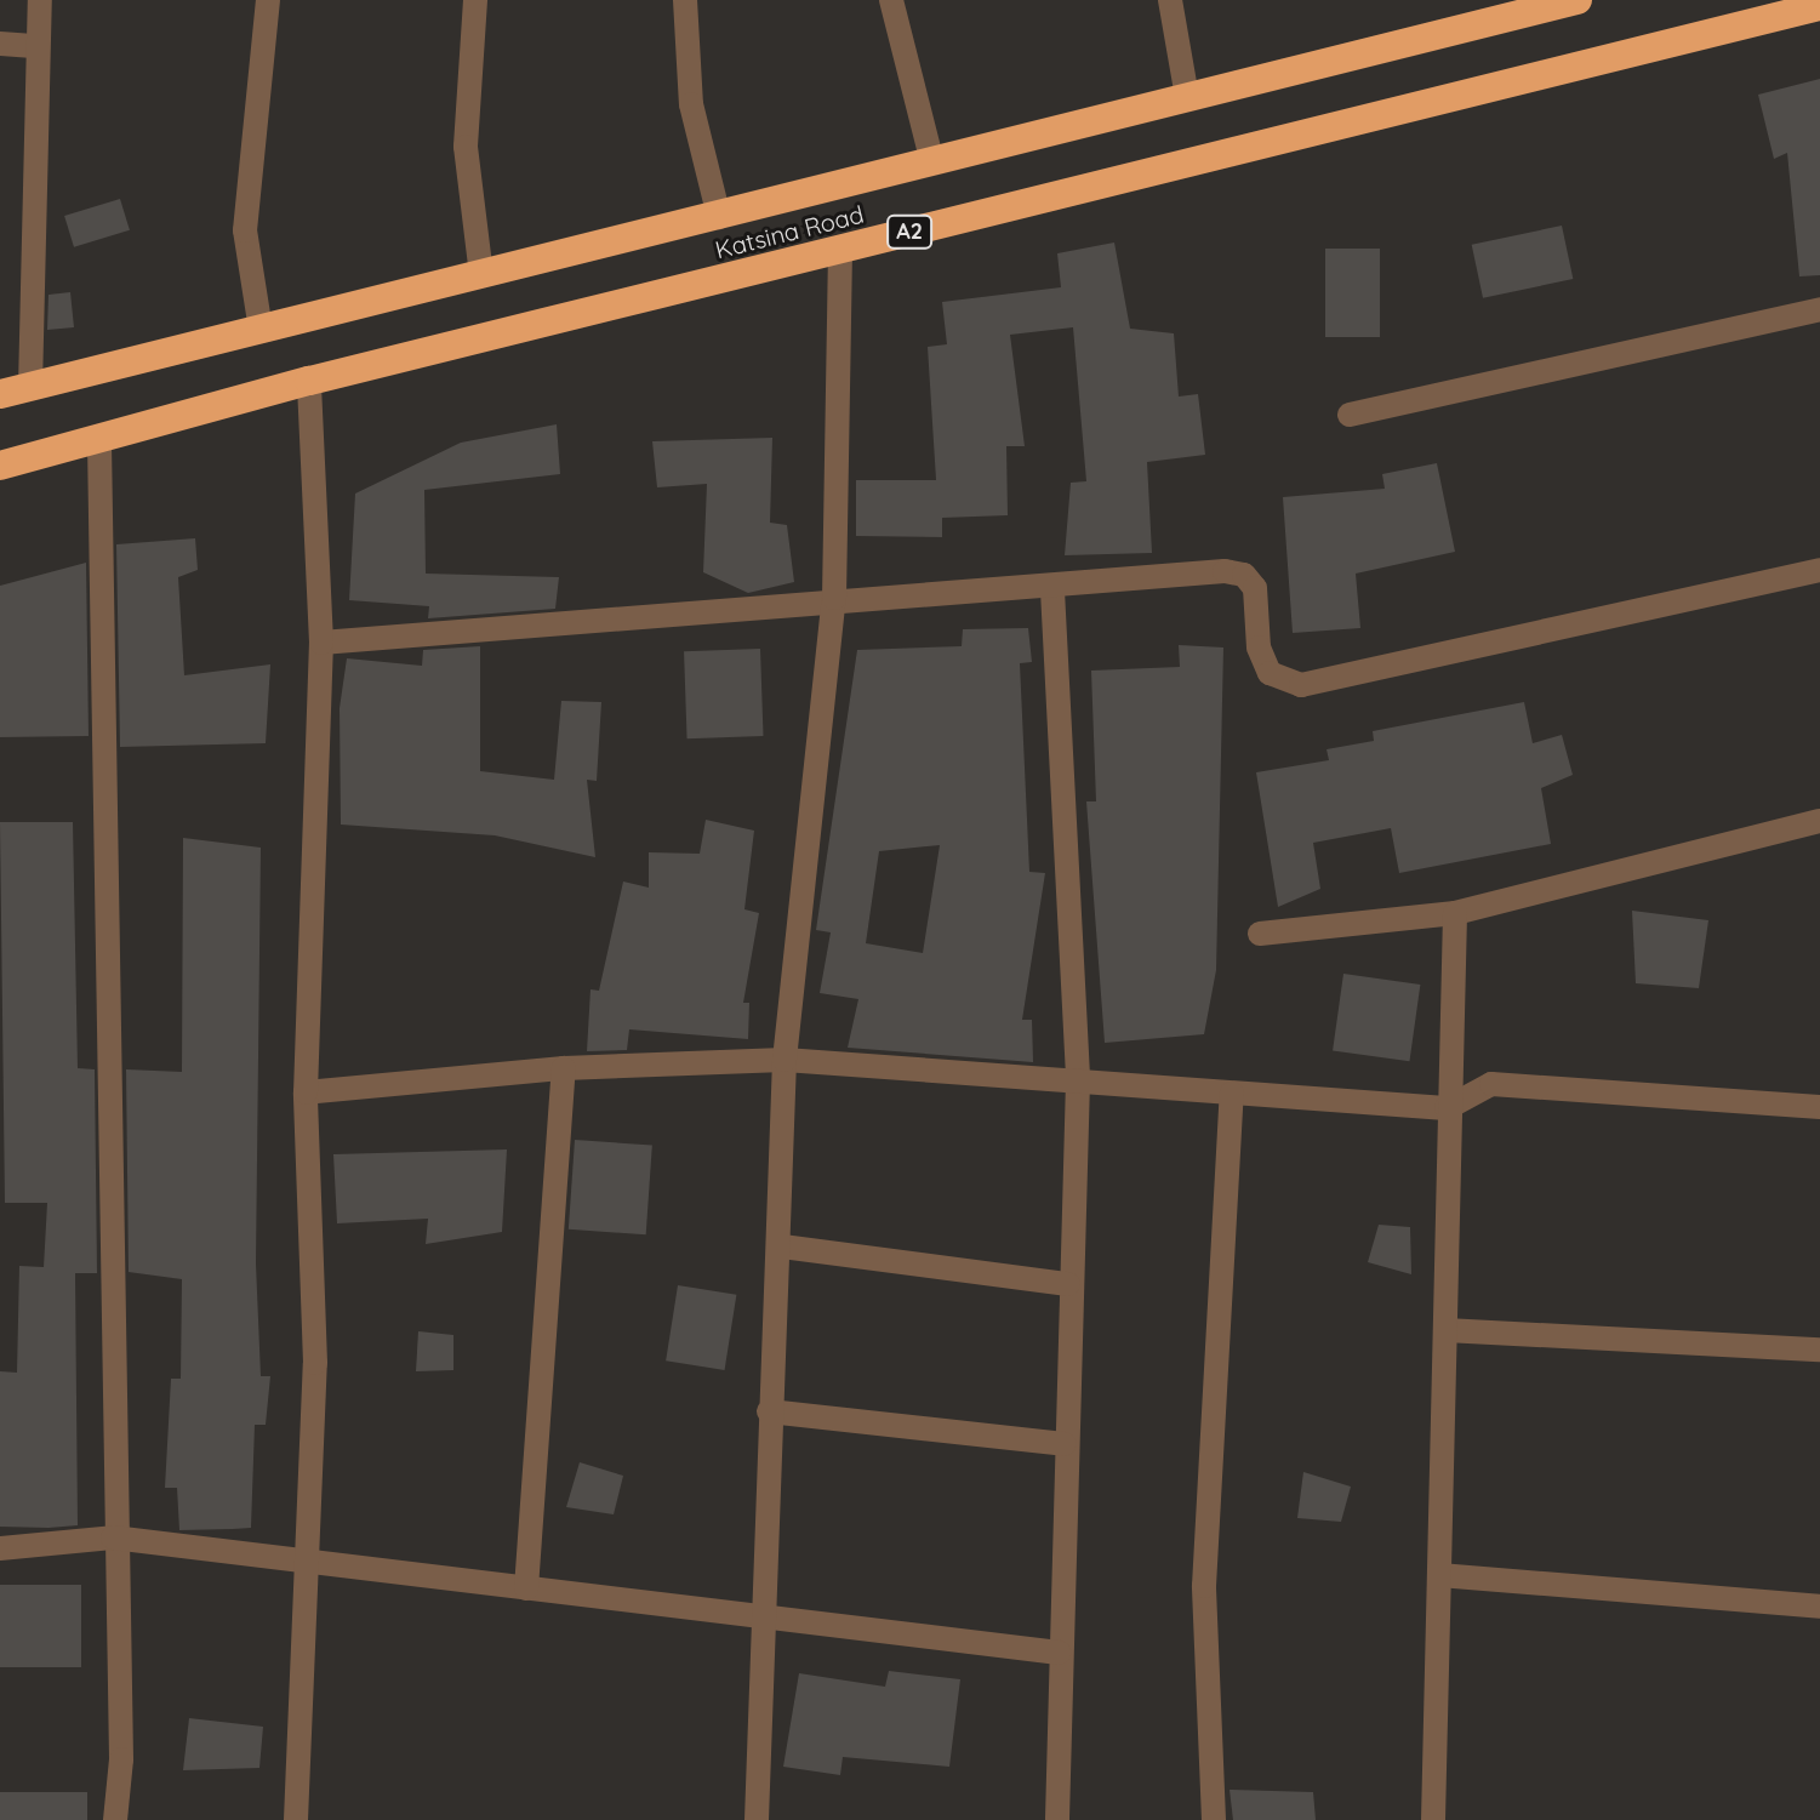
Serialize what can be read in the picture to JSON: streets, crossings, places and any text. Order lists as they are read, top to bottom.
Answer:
{
  "streets": {
    "highway": ["Katsina Road", "A2"]
  }
}
